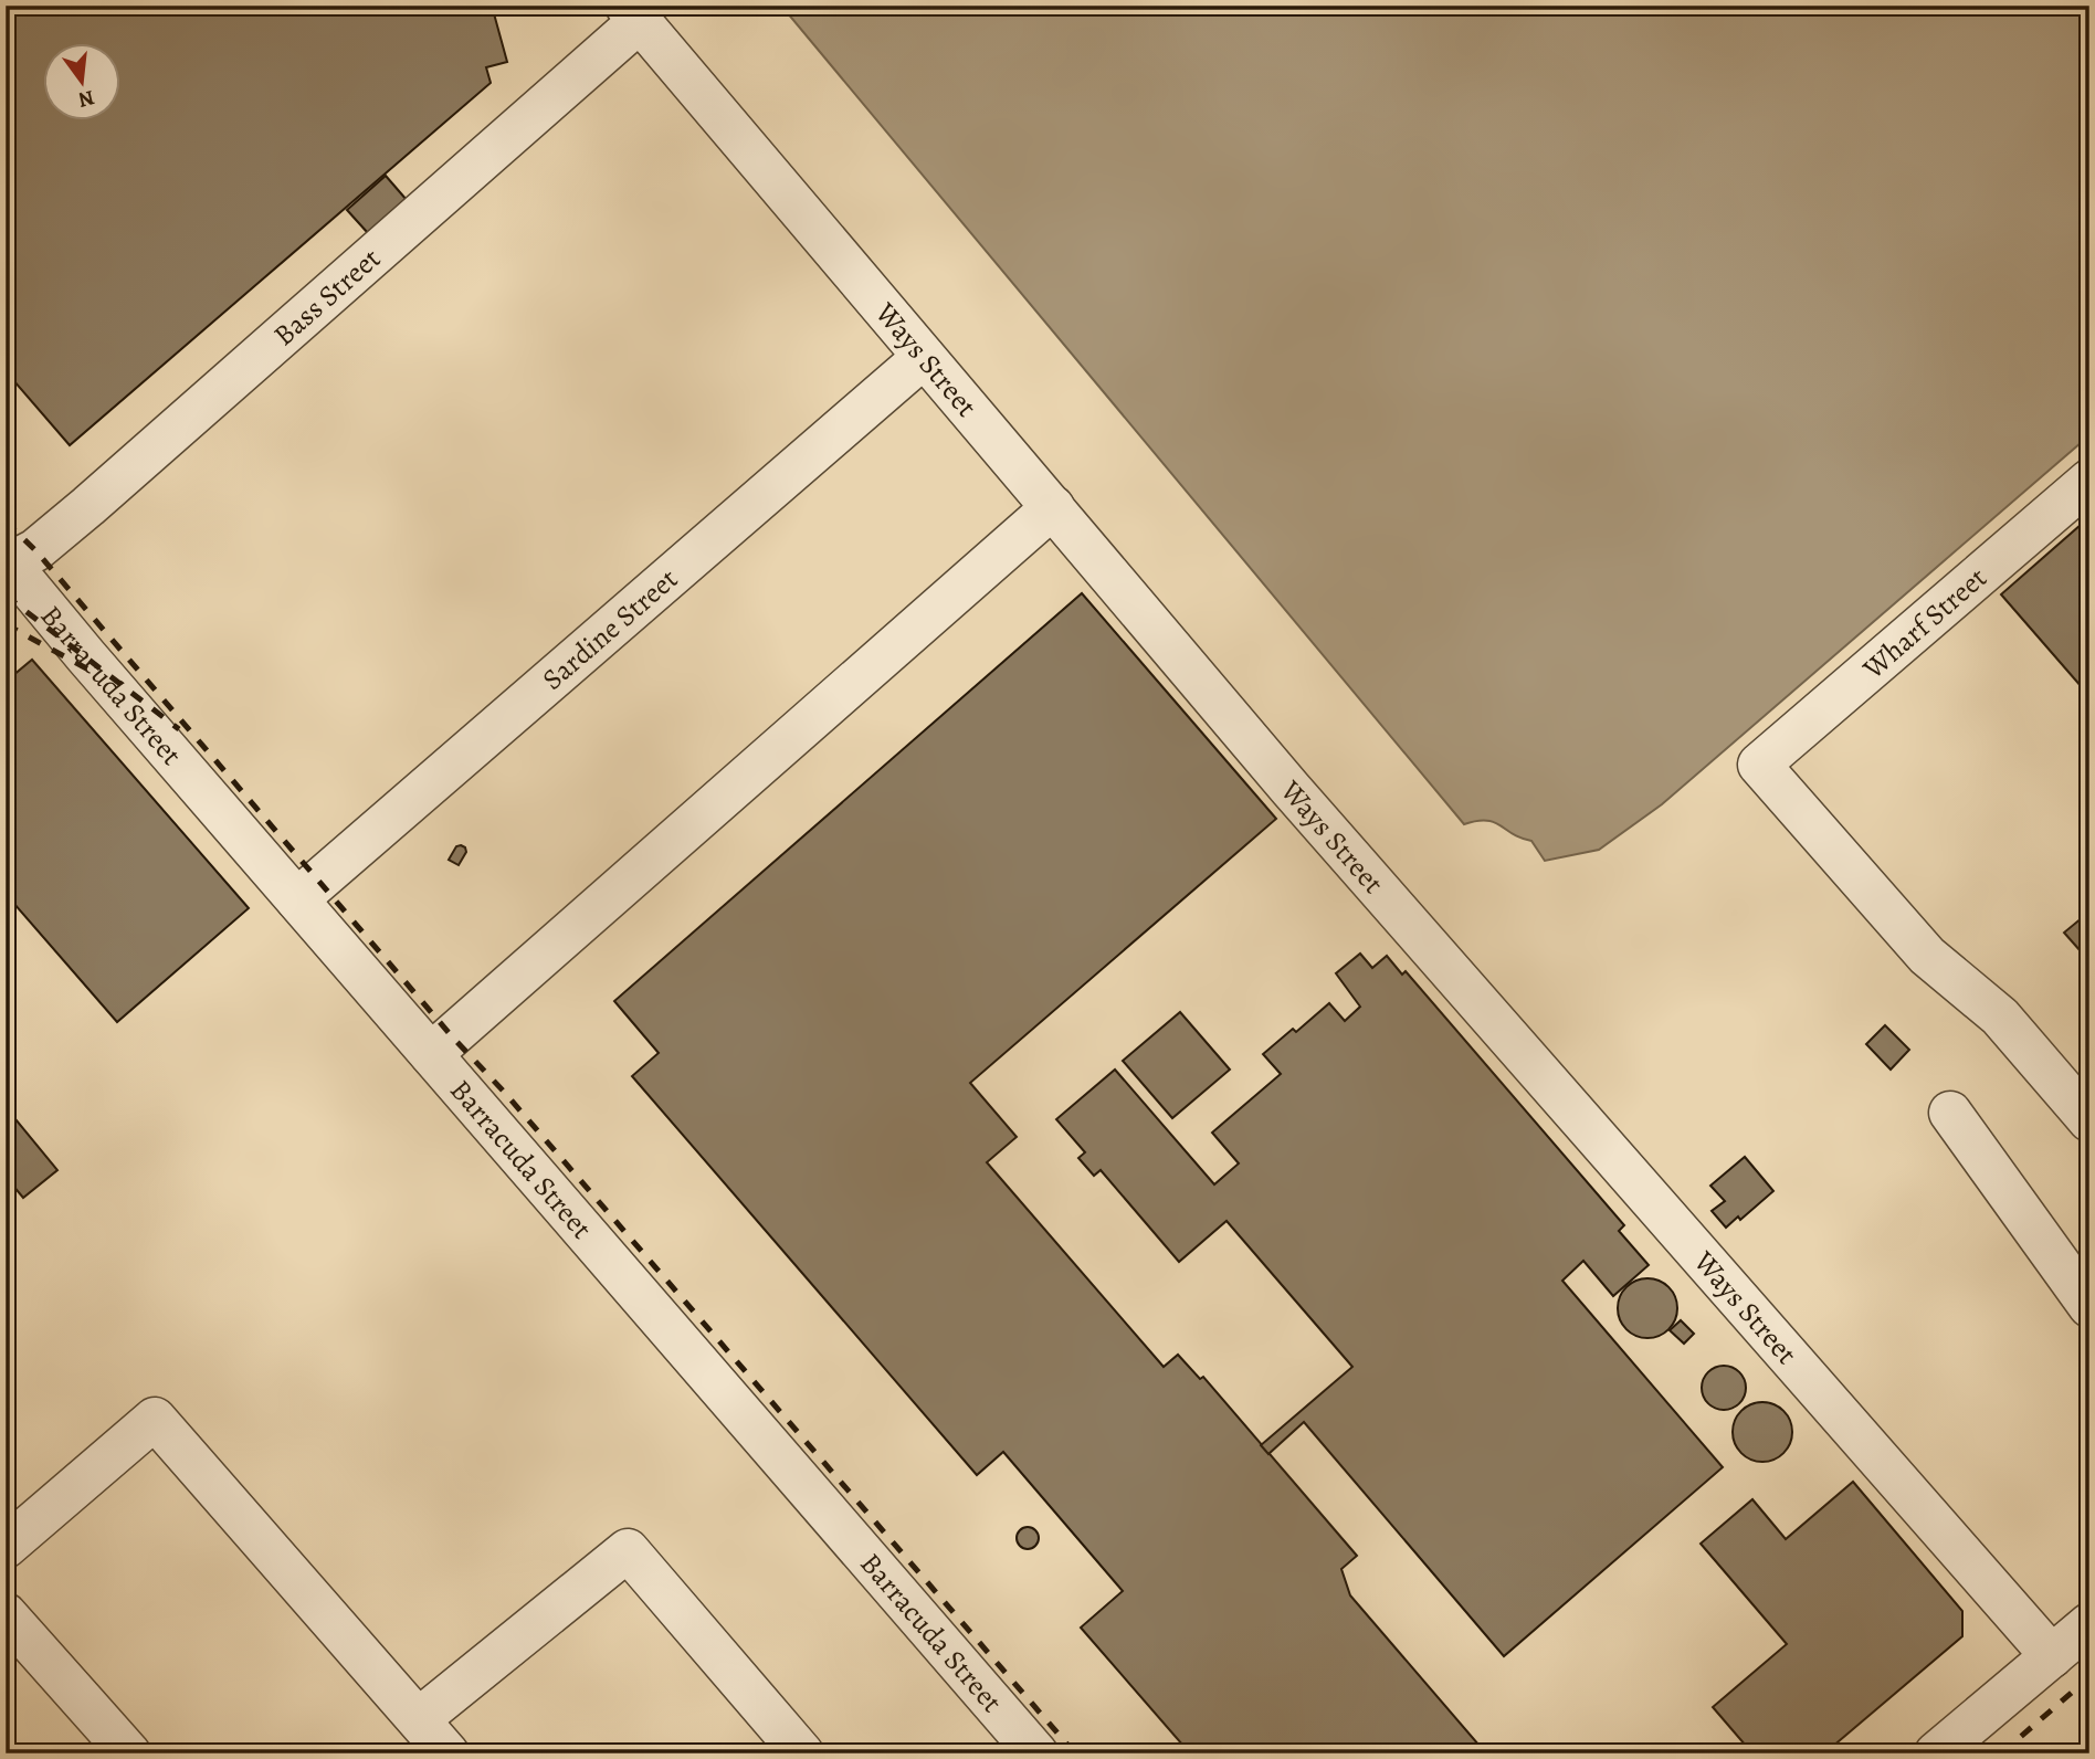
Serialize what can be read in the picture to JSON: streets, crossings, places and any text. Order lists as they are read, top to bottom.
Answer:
{
  "streets": {
    "street": [
      "Bass Street",
      "Ways Street",
      "Wharf Street",
      "Sardine Street",
      "Barracuda Street"
    ]
  },
  "crossings": [
    ["Bass Street", "Ways Street"],
    ["Bass Street", "Barracuda Street"],
    ["Ways Street", "Sardine Street"],
    ["Sardine Street", "Barracuda Street"]
  ],
  "north": "bottom"
}
